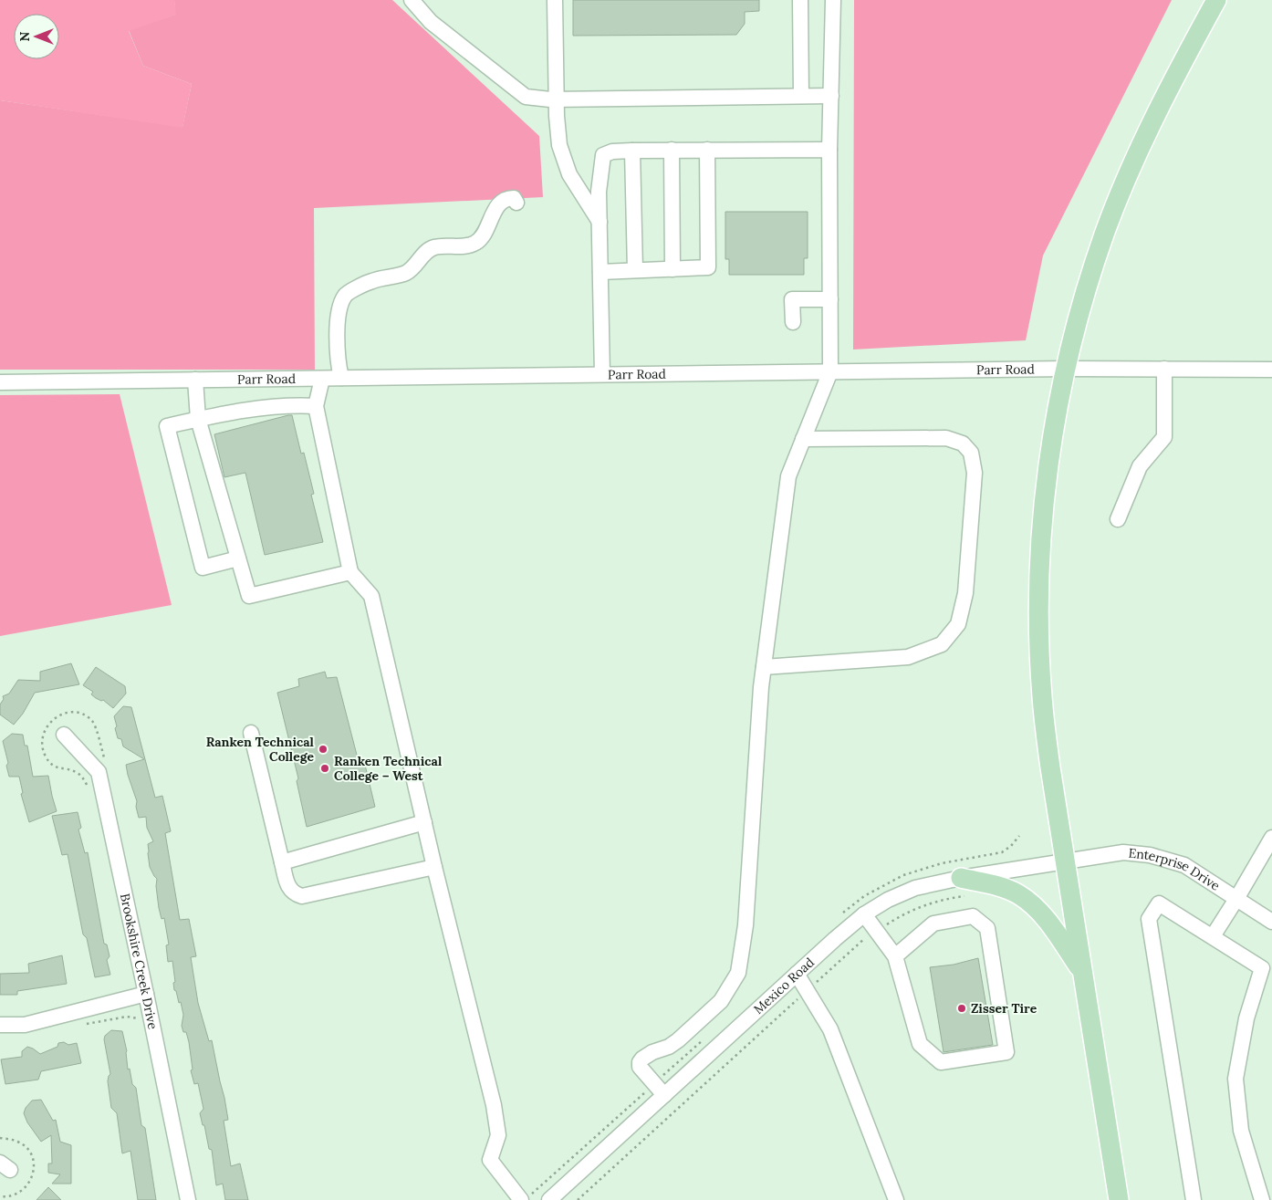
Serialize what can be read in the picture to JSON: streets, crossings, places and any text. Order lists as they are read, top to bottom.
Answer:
{
  "streets": {
    "street": [
      "Parr Road",
      "Enterprise Drive",
      "Brookshire Creek Drive",
      "Mexico Road"
    ]
  },
  "crossings": [
    ["Enterprise Drive", "Mexico Road"]
  ],
  "places": ["Ranken Technical College", "Ranken Technical College – West", "Zisser Tire"],
  "north": "left"
}
